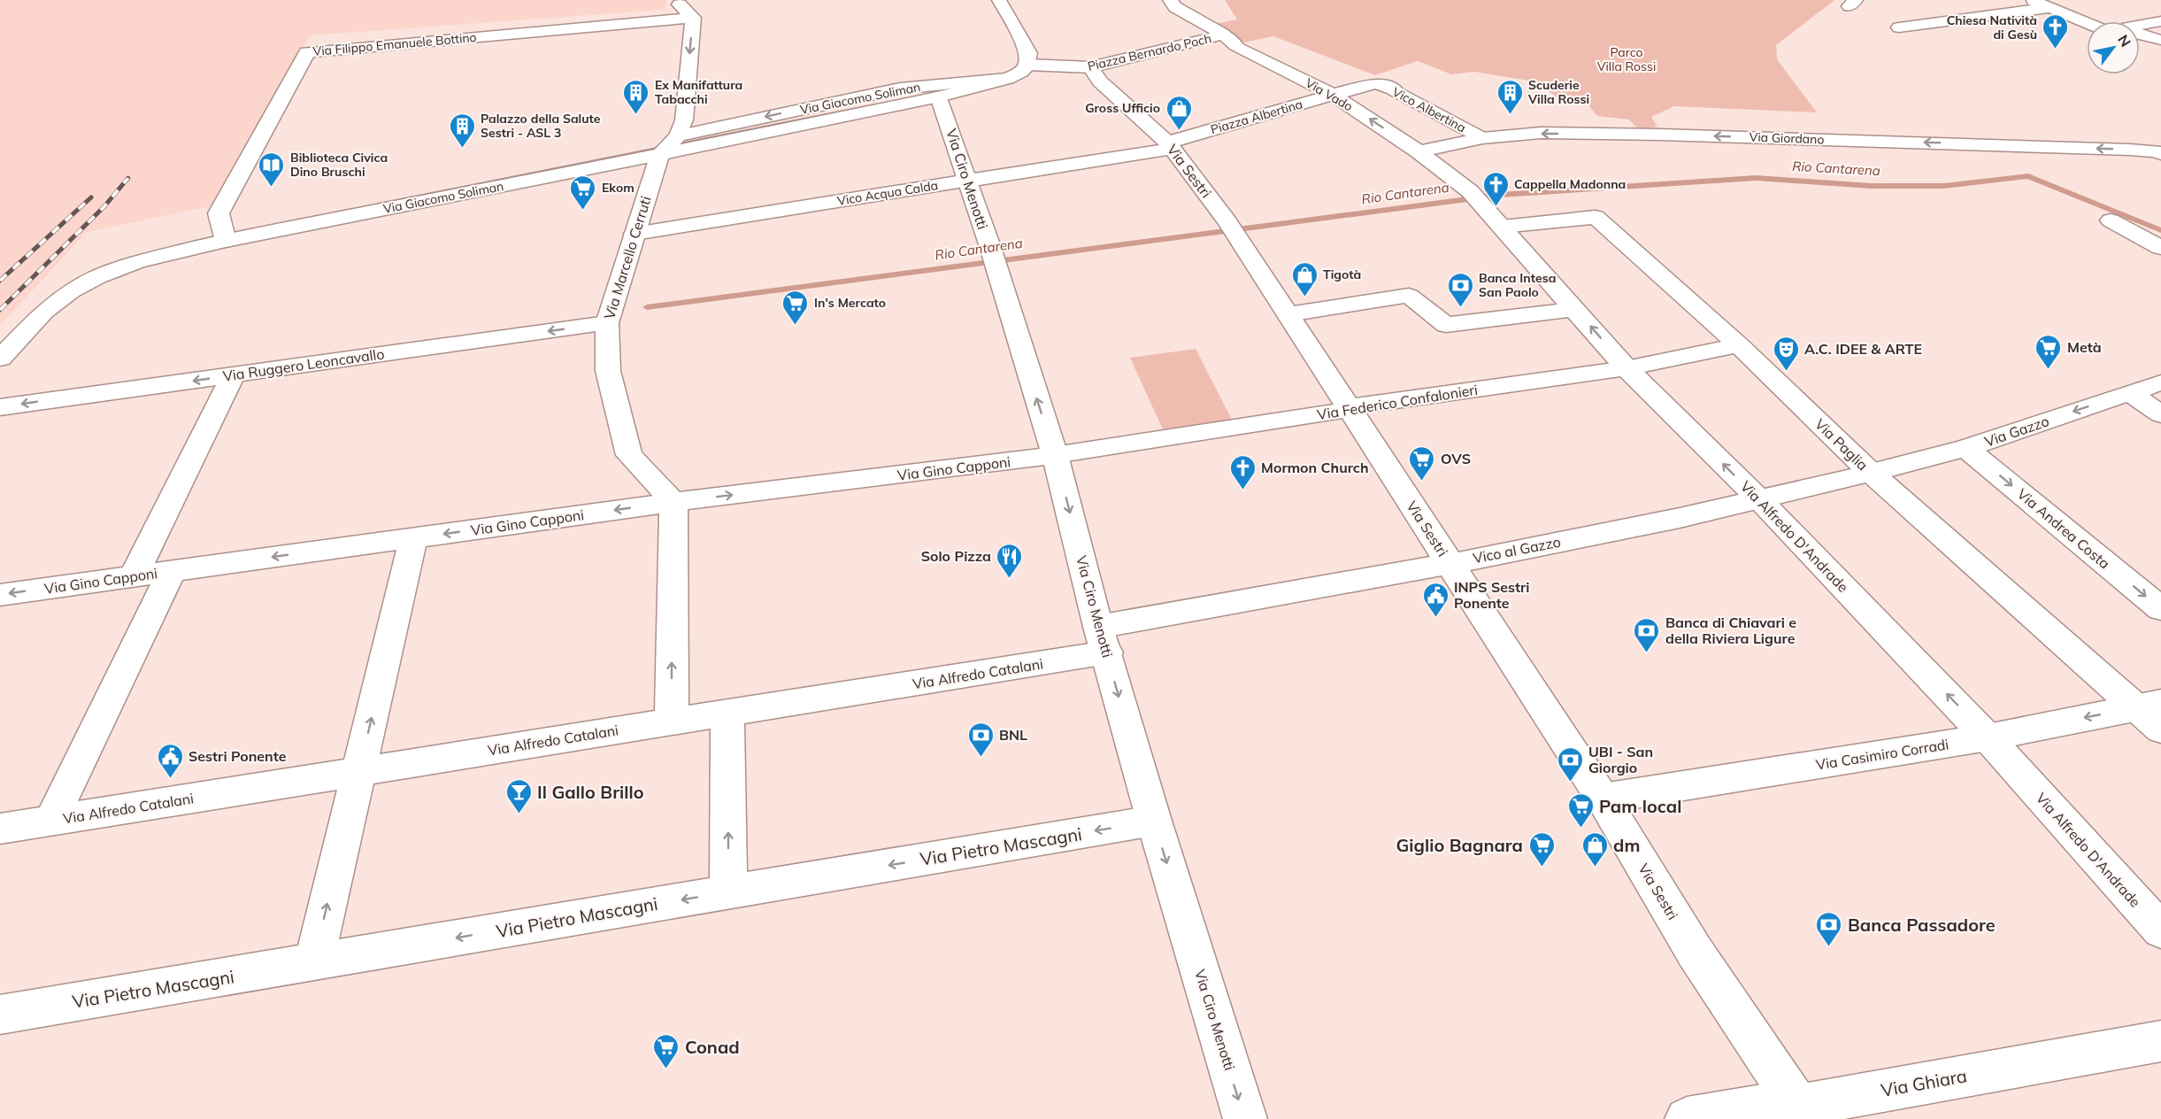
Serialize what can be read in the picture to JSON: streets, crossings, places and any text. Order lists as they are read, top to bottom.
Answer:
{
  "streets": {
    "street": [
      "Via Filippo Emanuele Bottino",
      "Piazza Bernardo Poch",
      "Via Vado",
      "Via Giacomo Soliman",
      "Vico Albertina",
      "Piazza Albertina",
      "Via Giordano",
      "Via Sestri",
      "Via Ciro Menotti",
      "Vico Acqua Calda",
      "Via Marcello Cerruti",
      "Via Ruggero Leoncavallo",
      "Via Federico Confalonieri",
      "Via Gazzo",
      "Via Paglia",
      "Via Gino Capponi",
      "Via Andrea Costa",
      "Via Alfredo D'Andrade",
      "Vico al Gazzo",
      "Via Alfredo Catalani",
      "Via Casimiro Corradi",
      "Via Pietro Mascagni",
      "Via Ghiara"
    ]
  },
  "crossings": [
    ["Via Filippo Emanuele Bottino", "Via Giacomo Soliman"],
    ["Piazza Bernardo Poch", "Via Vado"],
    ["Piazza Bernardo Poch", "Via Giacomo Soliman"],
    ["Piazza Bernardo Poch", "Via Sestri"],
    ["Via Vado", "Piazza Albertina"],
    ["Via Vado", "Via Giordano"],
    ["Via Vado", "Via Alfredo D'Andrade"],
    ["Via Giacomo Soliman", "Via Ciro Menotti"],
    ["Via Giacomo Soliman", "Via Marcello Cerruti"],
    ["Vico Albertina", "Piazza Albertina"],
    ["Vico Albertina", "Via Giordano"],
    ["Piazza Albertina", "Via Sestri"],
    ["Piazza Albertina", "Vico Acqua Calda"],
    ["Via Giordano", "Via Alfredo D'Andrade"],
    ["Via Sestri", "Vico Acqua Calda"],
    ["Via Sestri", "Via Federico Confalonieri"],
    ["Via Sestri", "Vico al Gazzo"],
    ["Via Sestri", "Via Casimiro Corradi"],
    ["Via Sestri", "Via Ghiara"],
    ["Via Ciro Menotti", "Vico Acqua Calda"],
    ["Via Ciro Menotti", "Via Federico Confalonieri"],
    ["Via Ciro Menotti", "Via Gino Capponi"],
    ["Via Ciro Menotti", "Vico al Gazzo"],
    ["Via Ciro Menotti", "Via Alfredo Catalani"],
    ["Via Ciro Menotti", "Via Pietro Mascagni"],
    ["Vico Acqua Calda", "Via Marcello Cerruti"],
    ["Via Marcello Cerruti", "Via Ruggero Leoncavallo"],
    ["Via Marcello Cerruti", "Via Gino Capponi"],
    ["Via Federico Confalonieri", "Via Paglia"],
    ["Via Federico Confalonieri", "Via Gino Capponi"],
    ["Via Federico Confalonieri", "Via Alfredo D'Andrade"],
    ["Via Gazzo", "Via Paglia"],
    ["Via Gazzo", "Via Andrea Costa"],
    ["Via Gazzo", "Vico al Gazzo"],
    ["Via Paglia", "Via Alfredo D'Andrade"],
    ["Via Paglia", "Vico al Gazzo"],
    ["Via Paglia", "Via Casimiro Corradi"],
    ["Via Alfredo D'Andrade", "Vico al Gazzo"],
    ["Via Alfredo D'Andrade", "Via Casimiro Corradi"],
    ["Vico al Gazzo", "Via Alfredo Catalani"]
  ],
  "one_way": [
    "Via Vado",
    "Via Ruggero Leoncavallo",
    "Via Gazzo",
    "Via Andrea Costa",
    "Via Alfredo D'Andrade",
    "Via Pietro Mascagni"
  ],
  "water": ["Rio Cantarena"],
  "parks": ["Parco Villa Rossi"],
  "places": {
    "church": ["Chiesa Natività di Gesù", "Cappella Madonna", "Mormon Church"],
    "building": ["Ex Manifattura Tabacchi", "Scuderie Villa Rossi", "Palazzo della Salute Sestri - ASL 3"],
    "shop": ["Gross Ufficio", "Tigotà", "dm"],
    "library": ["Biblioteca Civica Dino Bruschi"],
    "supermarket": [
      "Ekom",
      "In's Mercato",
      "Metà",
      "OVS",
      "Pam local",
      "Giglio Bagnara",
      "Conad"
    ],
    "bank": [
      "Banca Intesa San Paolo",
      "Banca di Chiavari e della Riviera Ligure",
      "BNL",
      "UBI - San Giorgio",
      "Banca Passadore"
    ],
    "theatre": ["A.C. IDEE & ARTE"],
    "restaurant": ["Solo Pizza"],
    "public building": ["INPS Sestri Ponente", "Sestri Ponente"],
    "bar": ["Il Gallo Brillo"]
  },
  "north": "top right"
}
